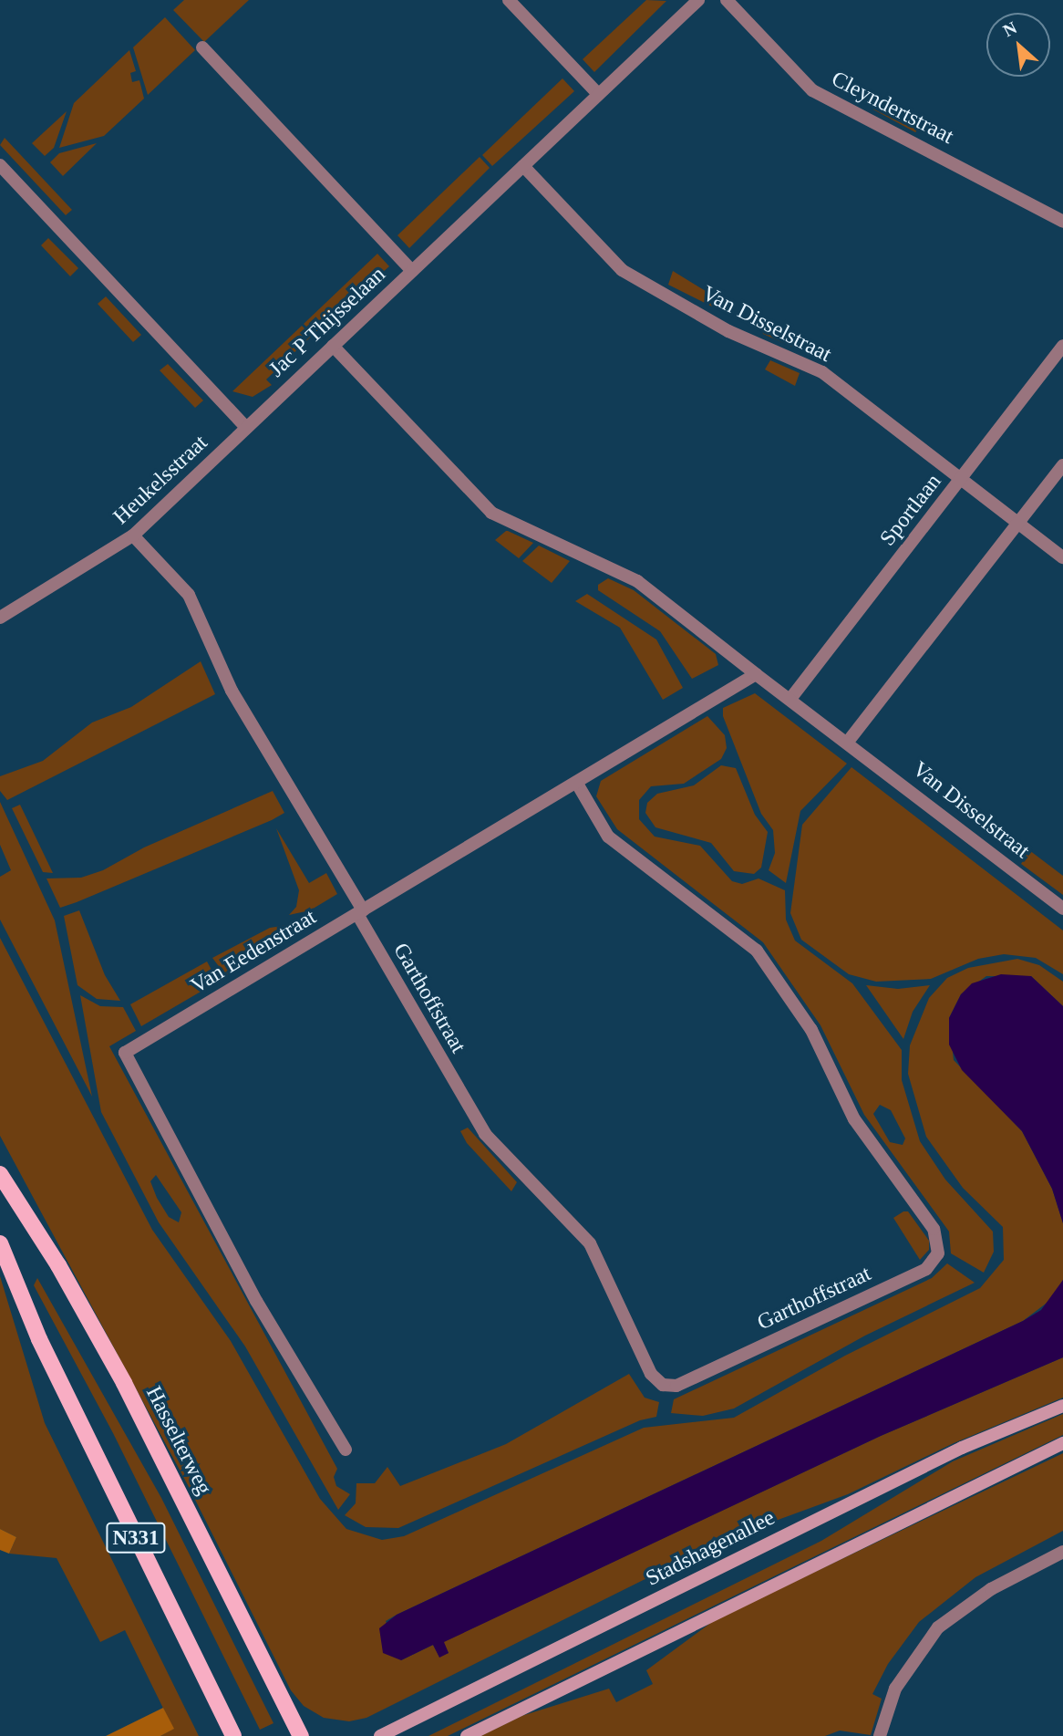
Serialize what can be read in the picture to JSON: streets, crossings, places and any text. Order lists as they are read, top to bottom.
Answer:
{
  "streets": {
    "main road": ["Hasselterweg", "N331", "Stadshagenallee"],
    "street": [
      "Cleyndertstraat",
      "Jac P Thijsselaan",
      "Van Disselstraat",
      "Heukelsstraat",
      "Sportlaan",
      "Van Eedenstraat",
      "Garthoffstraat"
    ]
  },
  "crossings": [
    ["Jac P Thijsselaan", "Van Disselstraat"],
    ["Jac P Thijsselaan", "Heukelsstraat"],
    ["Van Disselstraat", "Sportlaan"],
    ["Heukelsstraat", "Garthoffstraat"],
    ["Van Eedenstraat", "Garthoffstraat"]
  ],
  "north": "top left"
}
